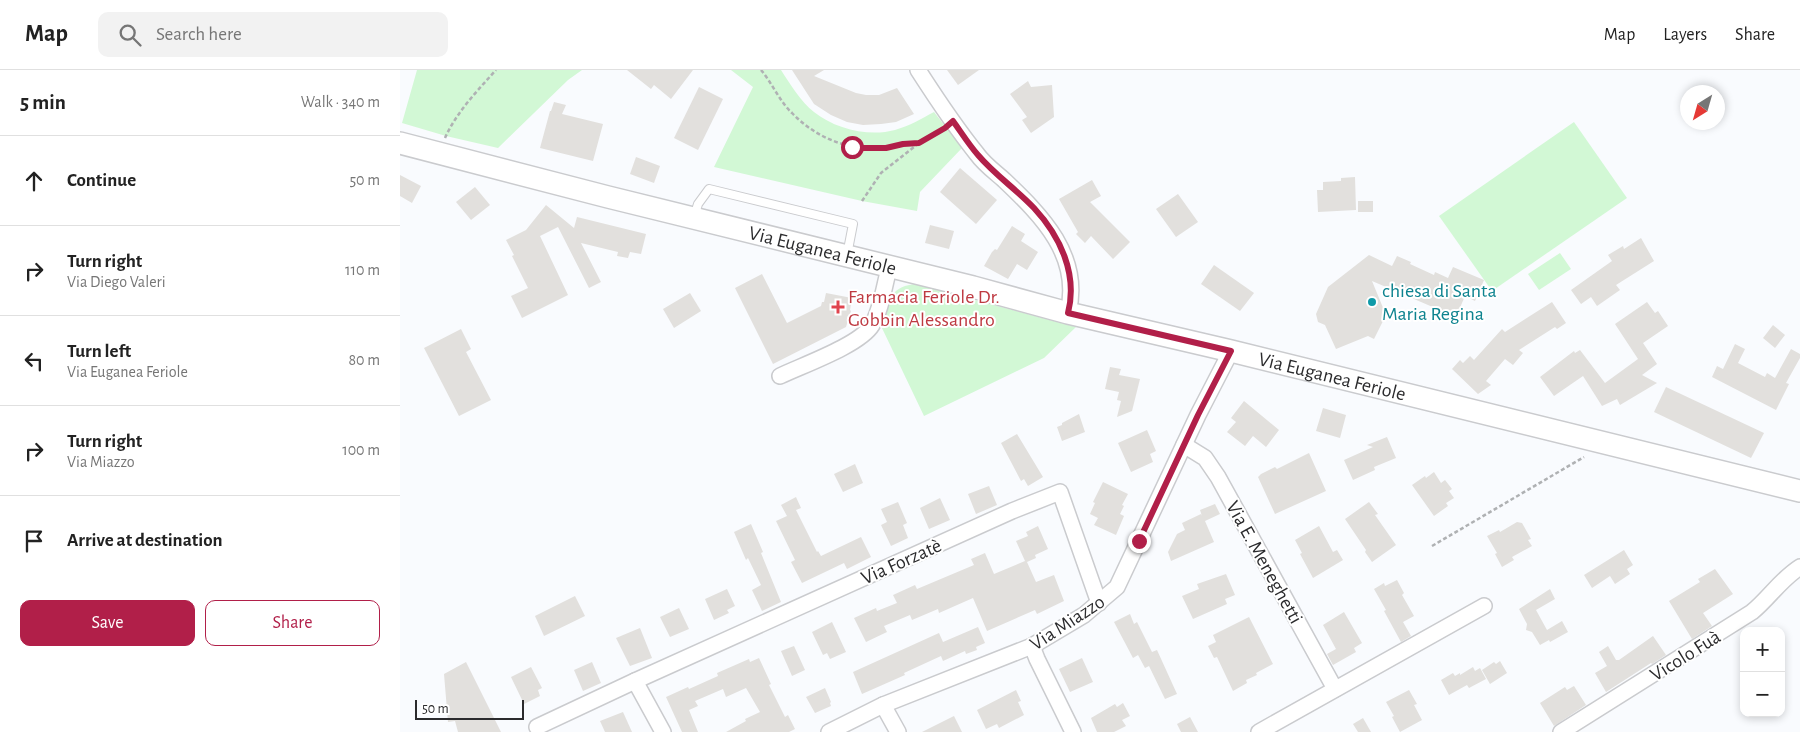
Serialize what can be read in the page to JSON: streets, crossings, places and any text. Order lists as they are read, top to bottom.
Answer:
{
  "streets": {
    "main road": ["Via Euganea Feriole"],
    "street": [
      "Via Forzatè",
      "Via E. Meneghetti",
      "Via Miazzo",
      "Vicolo Fuà"
    ]
  },
  "crossings": [
    ["Via Euganea Feriole", "Via Miazzo"],
    ["Via Forzatè", "Via Miazzo"],
    ["Via E. Meneghetti", "Via Miazzo"]
  ],
  "places": {
    "other": ["chiesa di Santa Maria Regina"],
    "health": ["Farmacia Feriole Dr. Gobbin Alessandro"]
  },
  "scale_bar": "50 m",
  "north": "bottom left",
  "page": {
    "header": "Map",
    "search": "Search here",
    "nav": ["Map", "Layers", "Share"],
    "heading": ["5 min", "Walk · 340 m"],
    "list": [
      ["Continue", "50 m"],
      ["Turn right", "Via Diego Valeri", "110 m"],
      ["Turn left", "Via Euganea Feriole", "80 m"],
      ["Turn right", "Via Miazzo", "100 m"],
      "Arrive at destination"
    ],
    "buttons": ["Save", "Share"],
    "map_buttons": ["+", "−"],
    "scale": "50 m"
  }
}
